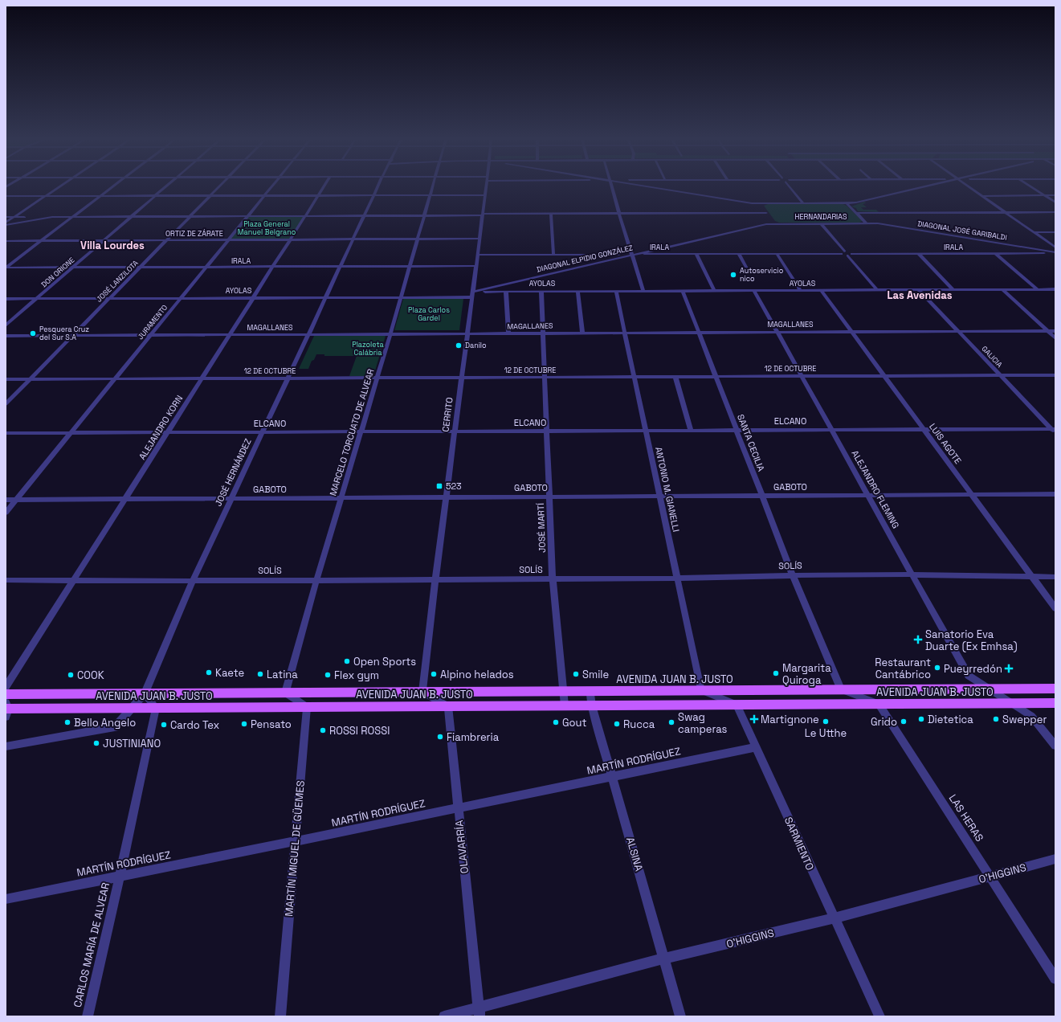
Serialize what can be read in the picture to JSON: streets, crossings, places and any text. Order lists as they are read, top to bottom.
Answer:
{
  "streets": {
    "main road": ["AVENIDA JUAN B. JUSTO"],
    "street": [
      "HERNANDARIAS",
      "DIAGONAL JOSÉ GARIBALDI",
      "ORTIZ DE ZÁRATE",
      "IRALA",
      "DIAGONAL ELPIDIO GONZÁLEZ",
      "DON ORIONE",
      "JOSÉ LANZILOTA",
      "AYOLAS",
      "JURAMENTO",
      "MAGALLANES",
      "GALICIA",
      "12 DE OCTUBRE",
      "CERRITO",
      "ELCANO",
      "ALEJANDRO KORN",
      "MARCELO TORCUATO DE ALVEAR",
      "SANTA CECILIA",
      "LUIS AGOTE",
      "JOSÉ HERNÁNDEZ",
      "GABOTO",
      "ANTONIO M. GIANELLI",
      "ALEJANDRO FLEMING",
      "JOSÉ MARTÍ",
      "SOLÍS",
      "MARTÍN RODRÍGUEZ",
      "LAS HERAS",
      "SARMIENTO",
      "OLAVARRÍA",
      "MARTÍN MIGUEL DE GÜEMES",
      "ALSINA",
      "O'HIGGINS",
      "CARLOS MARÍA DE ALVEAR"
    ]
  },
  "crossings": [
    ["HERNANDARIAS", "DIAGONAL JOSÉ GARIBALDI"],
    ["HERNANDARIAS", "DIAGONAL ELPIDIO GONZÁLEZ"],
    ["DIAGONAL JOSÉ GARIBALDI", "IRALA"],
    ["ORTIZ DE ZÁRATE", "DON ORIONE"],
    ["ORTIZ DE ZÁRATE", "JOSÉ LANZILOTA"],
    ["ORTIZ DE ZÁRATE", "JURAMENTO"],
    ["ORTIZ DE ZÁRATE", "CERRITO"],
    ["ORTIZ DE ZÁRATE", "ALEJANDRO KORN"],
    ["ORTIZ DE ZÁRATE", "MARCELO TORCUATO DE ALVEAR"],
    ["ORTIZ DE ZÁRATE", "JOSÉ HERNÁNDEZ"],
    ["IRALA", "DIAGONAL ELPIDIO GONZÁLEZ"],
    ["IRALA", "DON ORIONE"],
    ["IRALA", "JOSÉ LANZILOTA"],
    ["IRALA", "JURAMENTO"],
    ["IRALA", "CERRITO"],
    ["IRALA", "ALEJANDRO KORN"],
    ["IRALA", "MARCELO TORCUATO DE ALVEAR"],
    ["IRALA", "JOSÉ HERNÁNDEZ"],
    ["DIAGONAL ELPIDIO GONZÁLEZ", "AYOLAS"],
    ["DIAGONAL ELPIDIO GONZÁLEZ", "CERRITO"],
    ["DON ORIONE", "AYOLAS"],
    ["JOSÉ LANZILOTA", "AYOLAS"],
    ["JOSÉ LANZILOTA", "MAGALLANES"],
    ["JOSÉ LANZILOTA", "12 DE OCTUBRE"],
    ["AYOLAS", "JURAMENTO"],
    ["AYOLAS", "GALICIA"],
    ["AYOLAS", "CERRITO"],
    ["AYOLAS", "ALEJANDRO KORN"],
    ["AYOLAS", "MARCELO TORCUATO DE ALVEAR"],
    ["AYOLAS", "SANTA CECILIA"],
    ["AYOLAS", "LUIS AGOTE"],
    ["AYOLAS", "JOSÉ HERNÁNDEZ"],
    ["AYOLAS", "ANTONIO M. GIANELLI"],
    ["AYOLAS", "ALEJANDRO FLEMING"],
    ["AYOLAS", "JOSÉ MARTÍ"],
    ["JURAMENTO", "MAGALLANES"],
    ["JURAMENTO", "12 DE OCTUBRE"],
    ["JURAMENTO", "ELCANO"],
    ["JURAMENTO", "GABOTO"],
    ["MAGALLANES", "GALICIA"],
    ["MAGALLANES", "CERRITO"],
    ["MAGALLANES", "ALEJANDRO KORN"],
    ["MAGALLANES", "MARCELO TORCUATO DE ALVEAR"],
    ["MAGALLANES", "SANTA CECILIA"],
    ["MAGALLANES", "LUIS AGOTE"],
    ["MAGALLANES", "JOSÉ HERNÁNDEZ"],
    ["MAGALLANES", "ANTONIO M. GIANELLI"],
    ["MAGALLANES", "ALEJANDRO FLEMING"],
    ["MAGALLANES", "JOSÉ MARTÍ"],
    ["GALICIA", "12 DE OCTUBRE"],
    ["GALICIA", "ELCANO"],
    ["12 DE OCTUBRE", "CERRITO"],
    ["12 DE OCTUBRE", "ALEJANDRO KORN"],
    ["12 DE OCTUBRE", "MARCELO TORCUATO DE ALVEAR"],
    ["12 DE OCTUBRE", "SANTA CECILIA"],
    ["12 DE OCTUBRE", "LUIS AGOTE"],
    ["12 DE OCTUBRE", "JOSÉ HERNÁNDEZ"],
    ["12 DE OCTUBRE", "ANTONIO M. GIANELLI"],
    ["12 DE OCTUBRE", "ALEJANDRO FLEMING"],
    ["12 DE OCTUBRE", "JOSÉ MARTÍ"],
    ["CERRITO", "ELCANO"],
    ["CERRITO", "GABOTO"],
    ["CERRITO", "SOLÍS"],
    ["CERRITO", "AVENIDA JUAN B. JUSTO"],
    ["ELCANO", "ALEJANDRO KORN"],
    ["ELCANO", "MARCELO TORCUATO DE ALVEAR"],
    ["ELCANO", "SANTA CECILIA"],
    ["ELCANO", "LUIS AGOTE"],
    ["ELCANO", "JOSÉ HERNÁNDEZ"],
    ["ELCANO", "ANTONIO M. GIANELLI"],
    ["ELCANO", "ALEJANDRO FLEMING"],
    ["ELCANO", "JOSÉ MARTÍ"],
    ["ALEJANDRO KORN", "GABOTO"],
    ["ALEJANDRO KORN", "SOLÍS"],
    ["MARCELO TORCUATO DE ALVEAR", "GABOTO"],
    ["MARCELO TORCUATO DE ALVEAR", "SOLÍS"],
    ["MARCELO TORCUATO DE ALVEAR", "AVENIDA JUAN B. JUSTO"],
    ["SANTA CECILIA", "GABOTO"],
    ["SANTA CECILIA", "SOLÍS"],
    ["SANTA CECILIA", "AVENIDA JUAN B. JUSTO"],
    ["LUIS AGOTE", "GABOTO"],
    ["LUIS AGOTE", "SOLÍS"],
    ["JOSÉ HERNÁNDEZ", "GABOTO"],
    ["JOSÉ HERNÁNDEZ", "SOLÍS"],
    ["JOSÉ HERNÁNDEZ", "AVENIDA JUAN B. JUSTO"],
    ["GABOTO", "ANTONIO M. GIANELLI"],
    ["GABOTO", "ALEJANDRO FLEMING"],
    ["GABOTO", "JOSÉ MARTÍ"],
    ["ANTONIO M. GIANELLI", "SOLÍS"],
    ["ANTONIO M. GIANELLI", "AVENIDA JUAN B. JUSTO"],
    ["ALEJANDRO FLEMING", "SOLÍS"],
    ["ALEJANDRO FLEMING", "AVENIDA JUAN B. JUSTO"],
    ["JOSÉ MARTÍ", "SOLÍS"],
    ["JOSÉ MARTÍ", "AVENIDA JUAN B. JUSTO"],
    ["AVENIDA JUAN B. JUSTO", "LAS HERAS"],
    ["AVENIDA JUAN B. JUSTO", "SARMIENTO"],
    ["AVENIDA JUAN B. JUSTO", "OLAVARRÍA"],
    ["AVENIDA JUAN B. JUSTO", "MARTÍN MIGUEL DE GÜEMES"],
    ["AVENIDA JUAN B. JUSTO", "ALSINA"],
    ["AVENIDA JUAN B. JUSTO", "CARLOS MARÍA DE ALVEAR"],
    ["MARTÍN RODRÍGUEZ", "SARMIENTO"],
    ["MARTÍN RODRÍGUEZ", "OLAVARRÍA"],
    ["MARTÍN RODRÍGUEZ", "MARTÍN MIGUEL DE GÜEMES"],
    ["MARTÍN RODRÍGUEZ", "ALSINA"],
    ["MARTÍN RODRÍGUEZ", "CARLOS MARÍA DE ALVEAR"],
    ["LAS HERAS", "O'HIGGINS"],
    ["SARMIENTO", "O'HIGGINS"],
    ["OLAVARRÍA", "O'HIGGINS"],
    ["ALSINA", "O'HIGGINS"]
  ],
  "districts": ["Villa Lourdes", "Las Avenidas"],
  "parks": ["Plaza General Manuel Belgrano", "Plaza Carlos Gardel", "Plazoleta Calábria"],
  "places": {
    "other": [
      "Autoservicio nico",
      "Pesquera Cruz del Sur S.A",
      "Danilo",
      "Open Sports",
      "Restaurant Cantábrico",
      "Kaete",
      "Margarita Quiroga",
      "Latina",
      "Alpino helados",
      "Smile",
      "COOK",
      "Flex gym",
      "Dietetica",
      "Swepper",
      "Le Utthe",
      "Grido",
      "Bello Angelo",
      "Gout",
      "Swag camperas",
      "Pensato",
      "Rucca",
      "Cardo Tex",
      "ROSSI ROSSI",
      "Fiambreria",
      "JUSTINIANO"
    ],
    "transit": ["523"],
    "health": ["Sanatorio Eva Duarte (Ex Emhsa)", "Pueyrredón", "Martignone"]
  }
}
